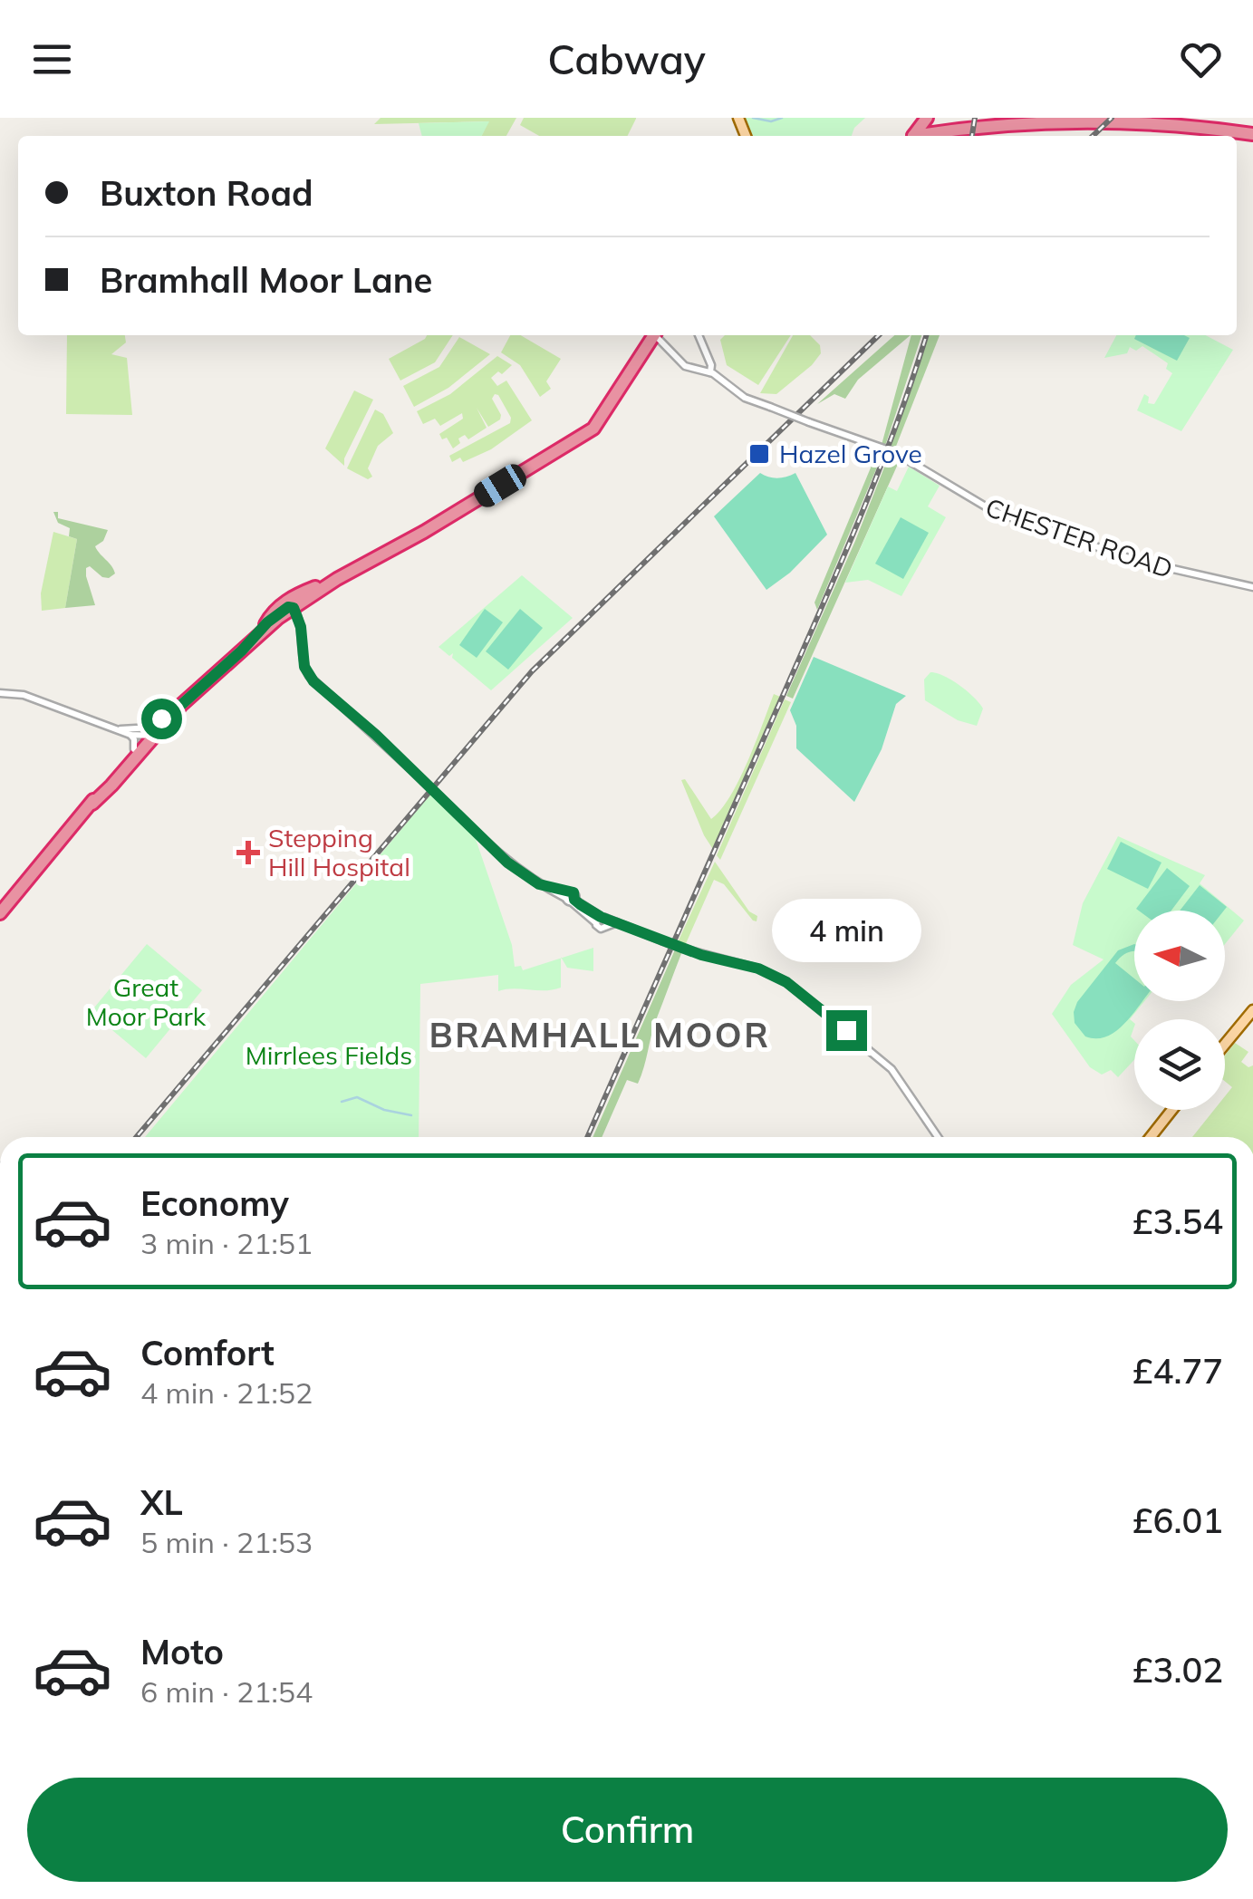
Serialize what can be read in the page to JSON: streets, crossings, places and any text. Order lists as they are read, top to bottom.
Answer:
{
  "streets": {
    "street": ["CHESTER ROAD"]
  },
  "districts": ["BRAMHALL MOOR"],
  "parks": ["Great Moor Park", "Mirrlees Fields"],
  "places": {
    "transit": ["Hazel Grove"],
    "health": ["Stepping Hill Hospital"]
  },
  "north": "left",
  "page": {
    "header": "Cabway",
    "banner": ["Buxton Road", "Bramhall Moor Lane"],
    "bubble": "4 min",
    "list": [
      {
        "name": "Economy",
        "note": "3 min · 21:51",
        "value": "£3.54"
      },
      {
        "name": "Comfort",
        "note": "4 min · 21:52",
        "value": "£4.77"
      },
      {
        "name": "XL",
        "note": "5 min · 21:53",
        "value": "£6.01"
      },
      {
        "name": "Moto",
        "note": "6 min · 21:54",
        "value": "£3.02"
      }
    ],
    "buttons": "Confirm"
  }
}
